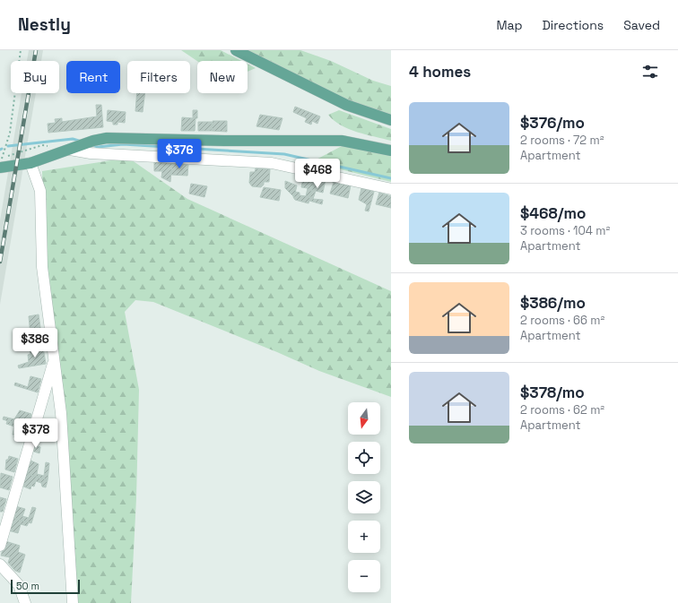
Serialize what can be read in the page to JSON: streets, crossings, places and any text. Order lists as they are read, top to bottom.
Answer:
{
  "scale_bar": "50 m",
  "north": "bottom",
  "page": {
    "header": "Nestly",
    "nav": ["Map", "Directions", "Saved"],
    "heading": "4 homes",
    "chip": [
      "Buy",
      "Rent",
      "Filters",
      "New"
    ],
    "list": [
      {
        "name": "$376/mo",
        "note": "2 rooms · 72 m² · Apartment"
      },
      {
        "name": "$468/mo",
        "note": "3 rooms · 104 m² · Apartment"
      },
      {
        "name": "$386/mo",
        "note": "2 rooms · 66 m² · Apartment"
      },
      {
        "name": "$378/mo",
        "note": "2 rooms · 62 m² · Apartment"
      }
    ],
    "price": [
      "$376",
      "$468",
      "$386",
      "$378"
    ],
    "map_buttons": ["+", "−"],
    "scale": "50 m"
  }
}
